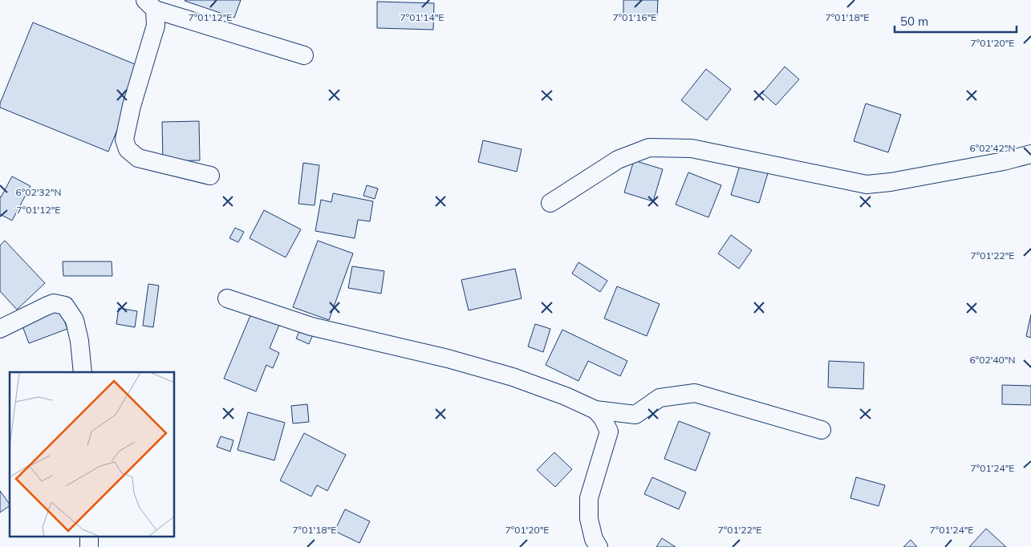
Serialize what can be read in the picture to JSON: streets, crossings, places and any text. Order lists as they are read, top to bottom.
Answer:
{
  "scale_bar": "50 m",
  "coordinates": [
    "7°01'12\"E",
    "7°01'14\"E",
    "7°01'16\"E",
    "7°01'18\"E",
    "7°01'20\"E",
    "6°02'42\"N",
    "6°02'32\"N",
    "7°01'22\"E",
    "6°02'40\"N",
    "7°01'24\"E"
  ]
}
